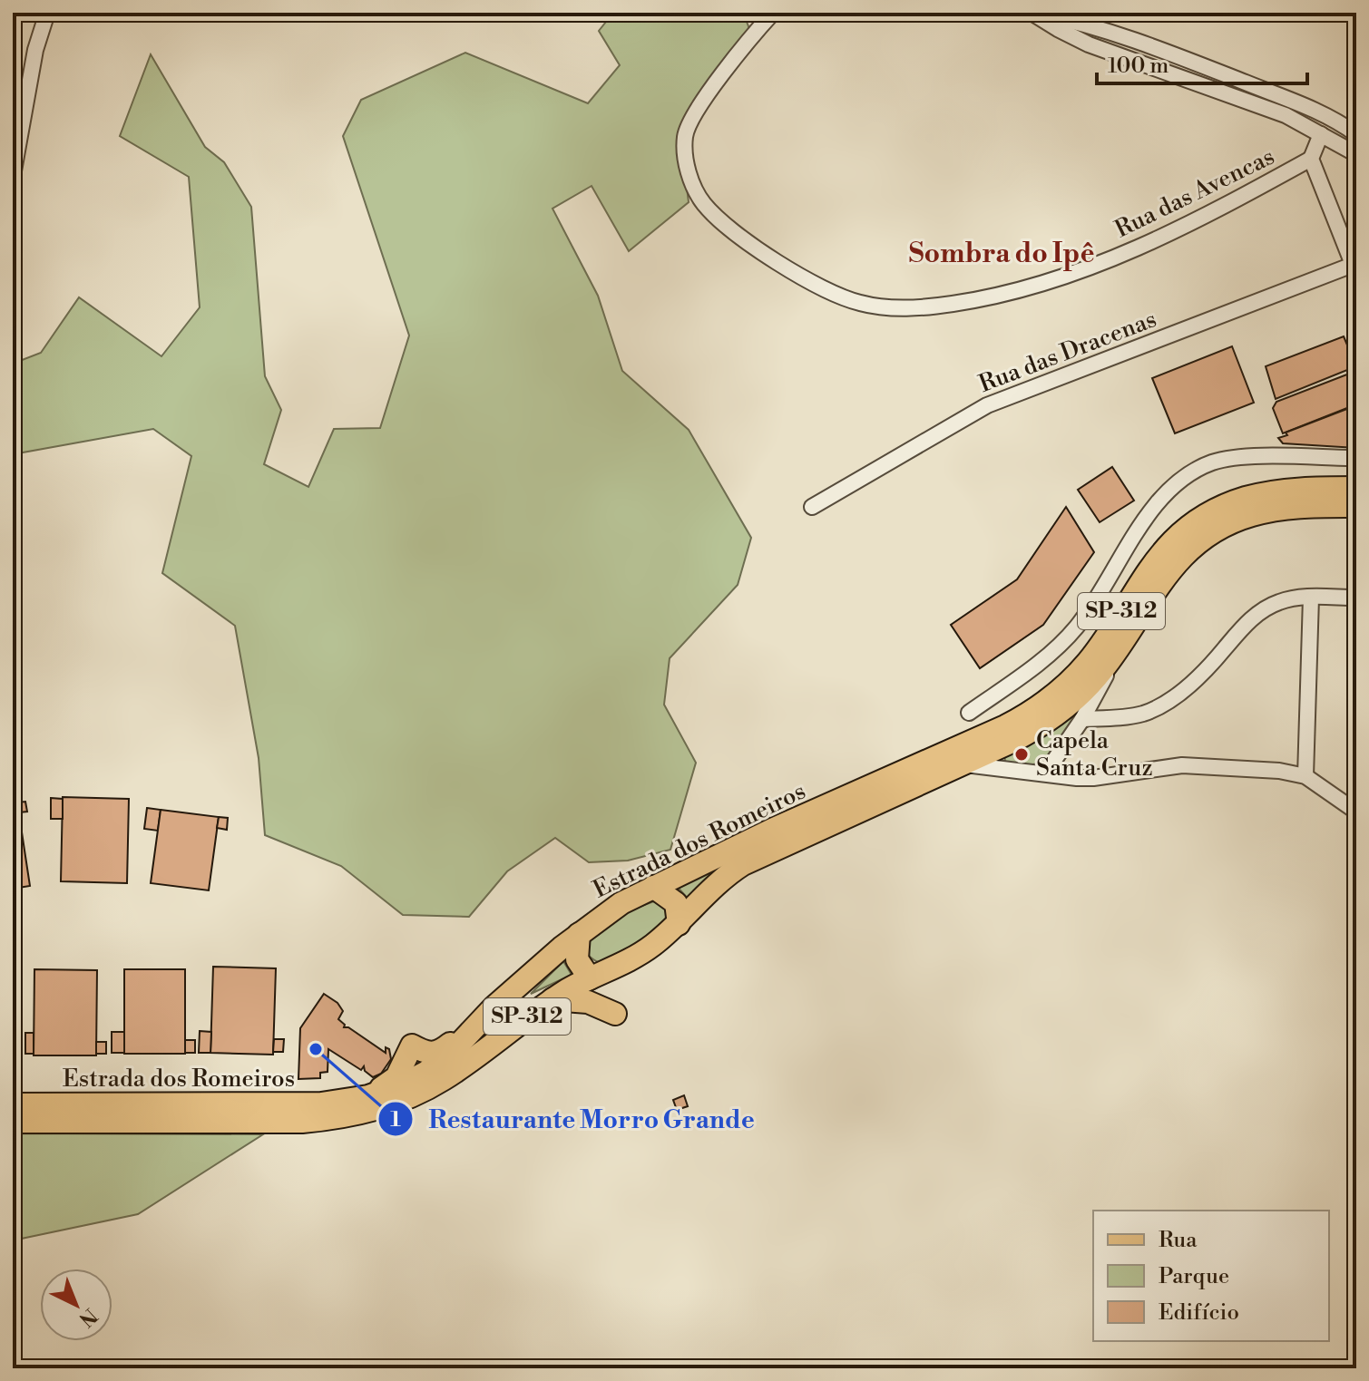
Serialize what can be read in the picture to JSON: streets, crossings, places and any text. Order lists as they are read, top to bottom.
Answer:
{
  "streets": {
    "main road": ["SP-312", "Estrada dos Romeiros"],
    "street": ["Rua das Avencas", "Rua das Dracenas"]
  },
  "districts": ["Sombra do Ipê"],
  "places": ["Capela Santa Cruz", "Restaurante Morro Grande"],
  "legend": ["Rua", "Parque", "Edifício"],
  "scale_bar": "100 m",
  "north": "bottom right"
}
